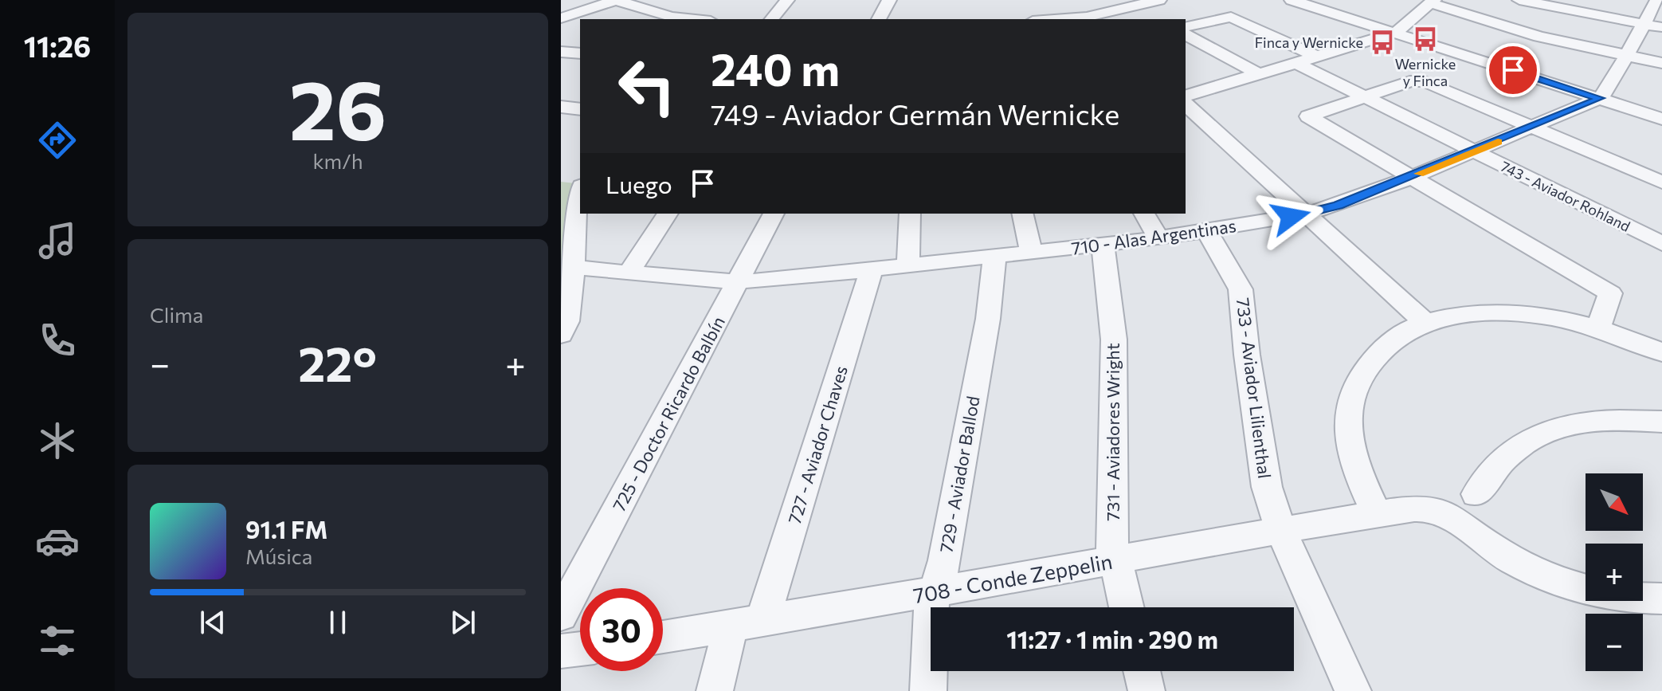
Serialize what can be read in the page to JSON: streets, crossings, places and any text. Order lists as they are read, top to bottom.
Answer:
{
  "streets": {
    "street": [
      "743 - Aviador Rohland",
      "710 - Alas Argentinas",
      "733 - Aviador Lilienthal",
      "725 - Doctor Ricardo Balbín",
      "731 - Aviadores Wright",
      "727 - Aviador Chaves",
      "729 - Aviador Ballod",
      "708 - Conde Zeppelin"
    ]
  },
  "crossings": [
    ["743 - Aviador Rohland", "710 - Alas Argentinas"],
    ["710 - Alas Argentinas", "733 - Aviador Lilienthal"],
    ["710 - Alas Argentinas", "725 - Doctor Ricardo Balbín"],
    ["710 - Alas Argentinas", "731 - Aviadores Wright"],
    ["710 - Alas Argentinas", "727 - Aviador Chaves"],
    ["710 - Alas Argentinas", "729 - Aviador Ballod"],
    ["733 - Aviador Lilienthal", "708 - Conde Zeppelin"],
    ["731 - Aviadores Wright", "708 - Conde Zeppelin"],
    ["727 - Aviador Chaves", "708 - Conde Zeppelin"],
    ["729 - Aviador Ballod", "708 - Conde Zeppelin"]
  ],
  "places": {
    "bus stop": ["Wernicke y Finca", "Finca y Wernicke"]
  },
  "north": "bottom right",
  "page": {
    "tabs": "11:26",
    "tile": [
      ["26", "km/h"],
      "Clima"
    ],
    "turn": ["240 m", "749 - Aviador Germán Wernicke"],
    "then": "Luego",
    "heat": ["−", "22°", "+"],
    "map_buttons": ["+", "−"],
    "song": ["91.1 FM", "Música"],
    "limit": "30",
    "trip": "11:27 · 1 min · 290 m"
  }
}
